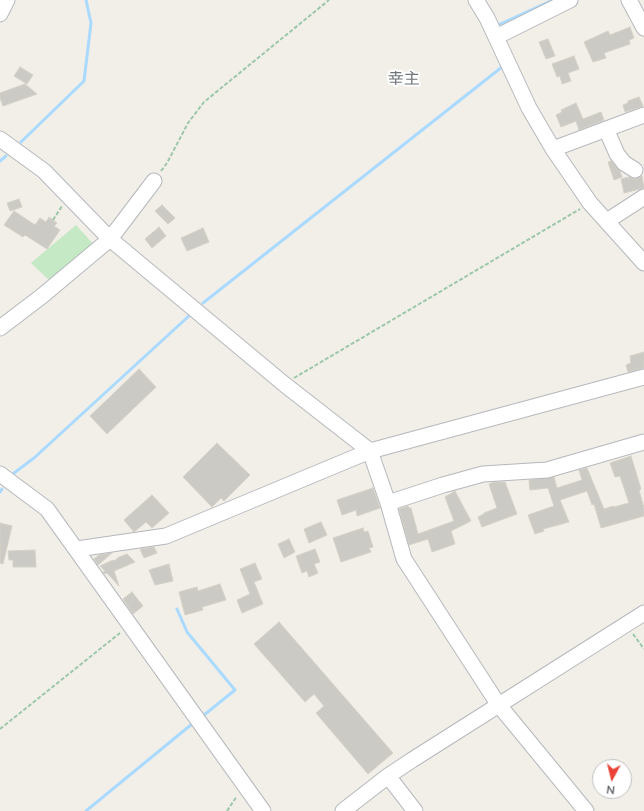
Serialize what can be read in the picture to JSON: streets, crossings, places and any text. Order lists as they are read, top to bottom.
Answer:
{
  "districts": ["幸主"],
  "north": "bottom"
}
